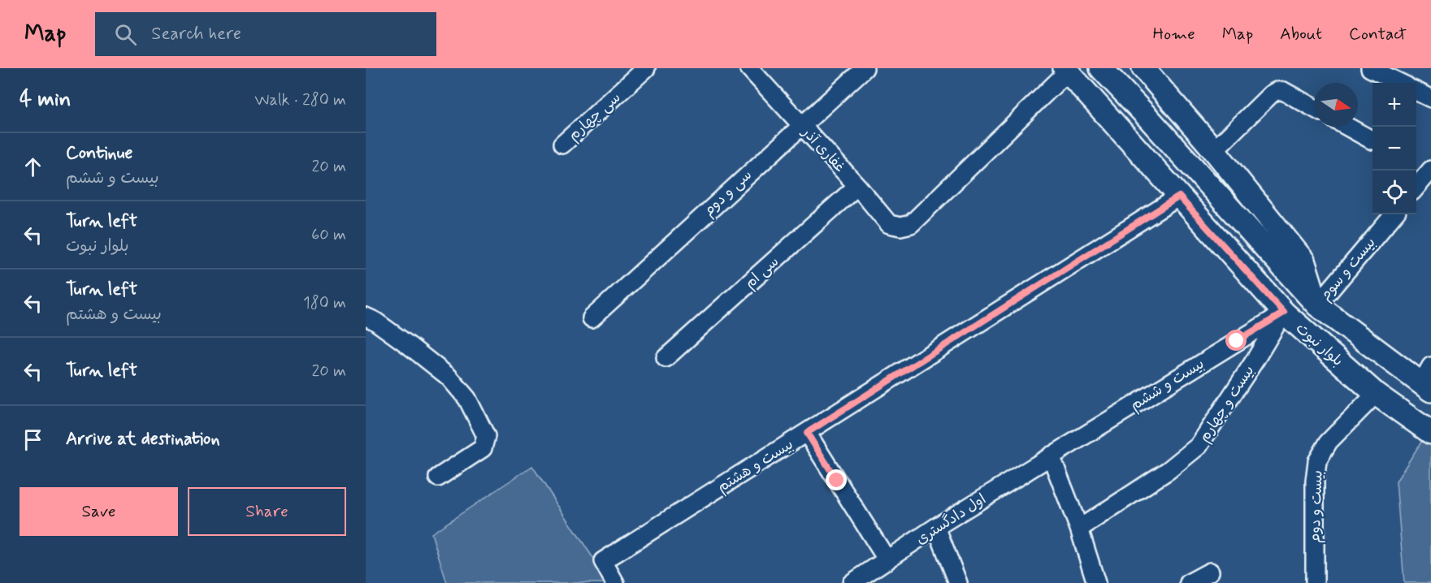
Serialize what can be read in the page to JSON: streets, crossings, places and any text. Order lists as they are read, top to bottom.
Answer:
{
  "streets": {
    "main road": ["بلوار نبوت"],
    "street": [
      "سی چهارم",
      "غفاری آذر",
      "سی و دوم",
      "بیست و سوم",
      "سی ام",
      "بیست و ششم",
      "بیست و چهارم",
      "بیست و هشتم",
      "بیست و دوم",
      "اول دادگستری"
    ]
  },
  "crossings": [
    ["غفاری آذر", "سی و دوم"],
    ["غفاری آذر", "سی ام"],
    ["غفاری آذر", "بلوار نبوت"],
    ["بیست و سوم", "بلوار نبوت"],
    ["بلوار نبوت", "بیست و ششم"],
    ["بلوار نبوت", "بیست و چهارم"],
    ["بلوار نبوت", "بیست و هشتم"],
    ["بلوار نبوت", "بیست و دوم"],
    ["بیست و ششم", "بیست و چهارم"],
    ["بیست و ششم", "اول دادگستری"]
  ],
  "north": "right",
  "page": {
    "header": "Map",
    "search": "Search here",
    "nav": [
      "Home",
      "Map",
      "About",
      "Contact"
    ],
    "heading": ["4 min", "Walk · 280 m"],
    "map_buttons": ["+", "−"],
    "list": [
      ["Continue", "بیست و ششم", "20 m"],
      ["Turn left", "بلوار نبوت", "60 m"],
      ["Turn left", "بیست و هشتم", "180 m"],
      ["Turn left", "20 m"],
      "Arrive at destination"
    ],
    "buttons": ["Save", "Share"]
  }
}
